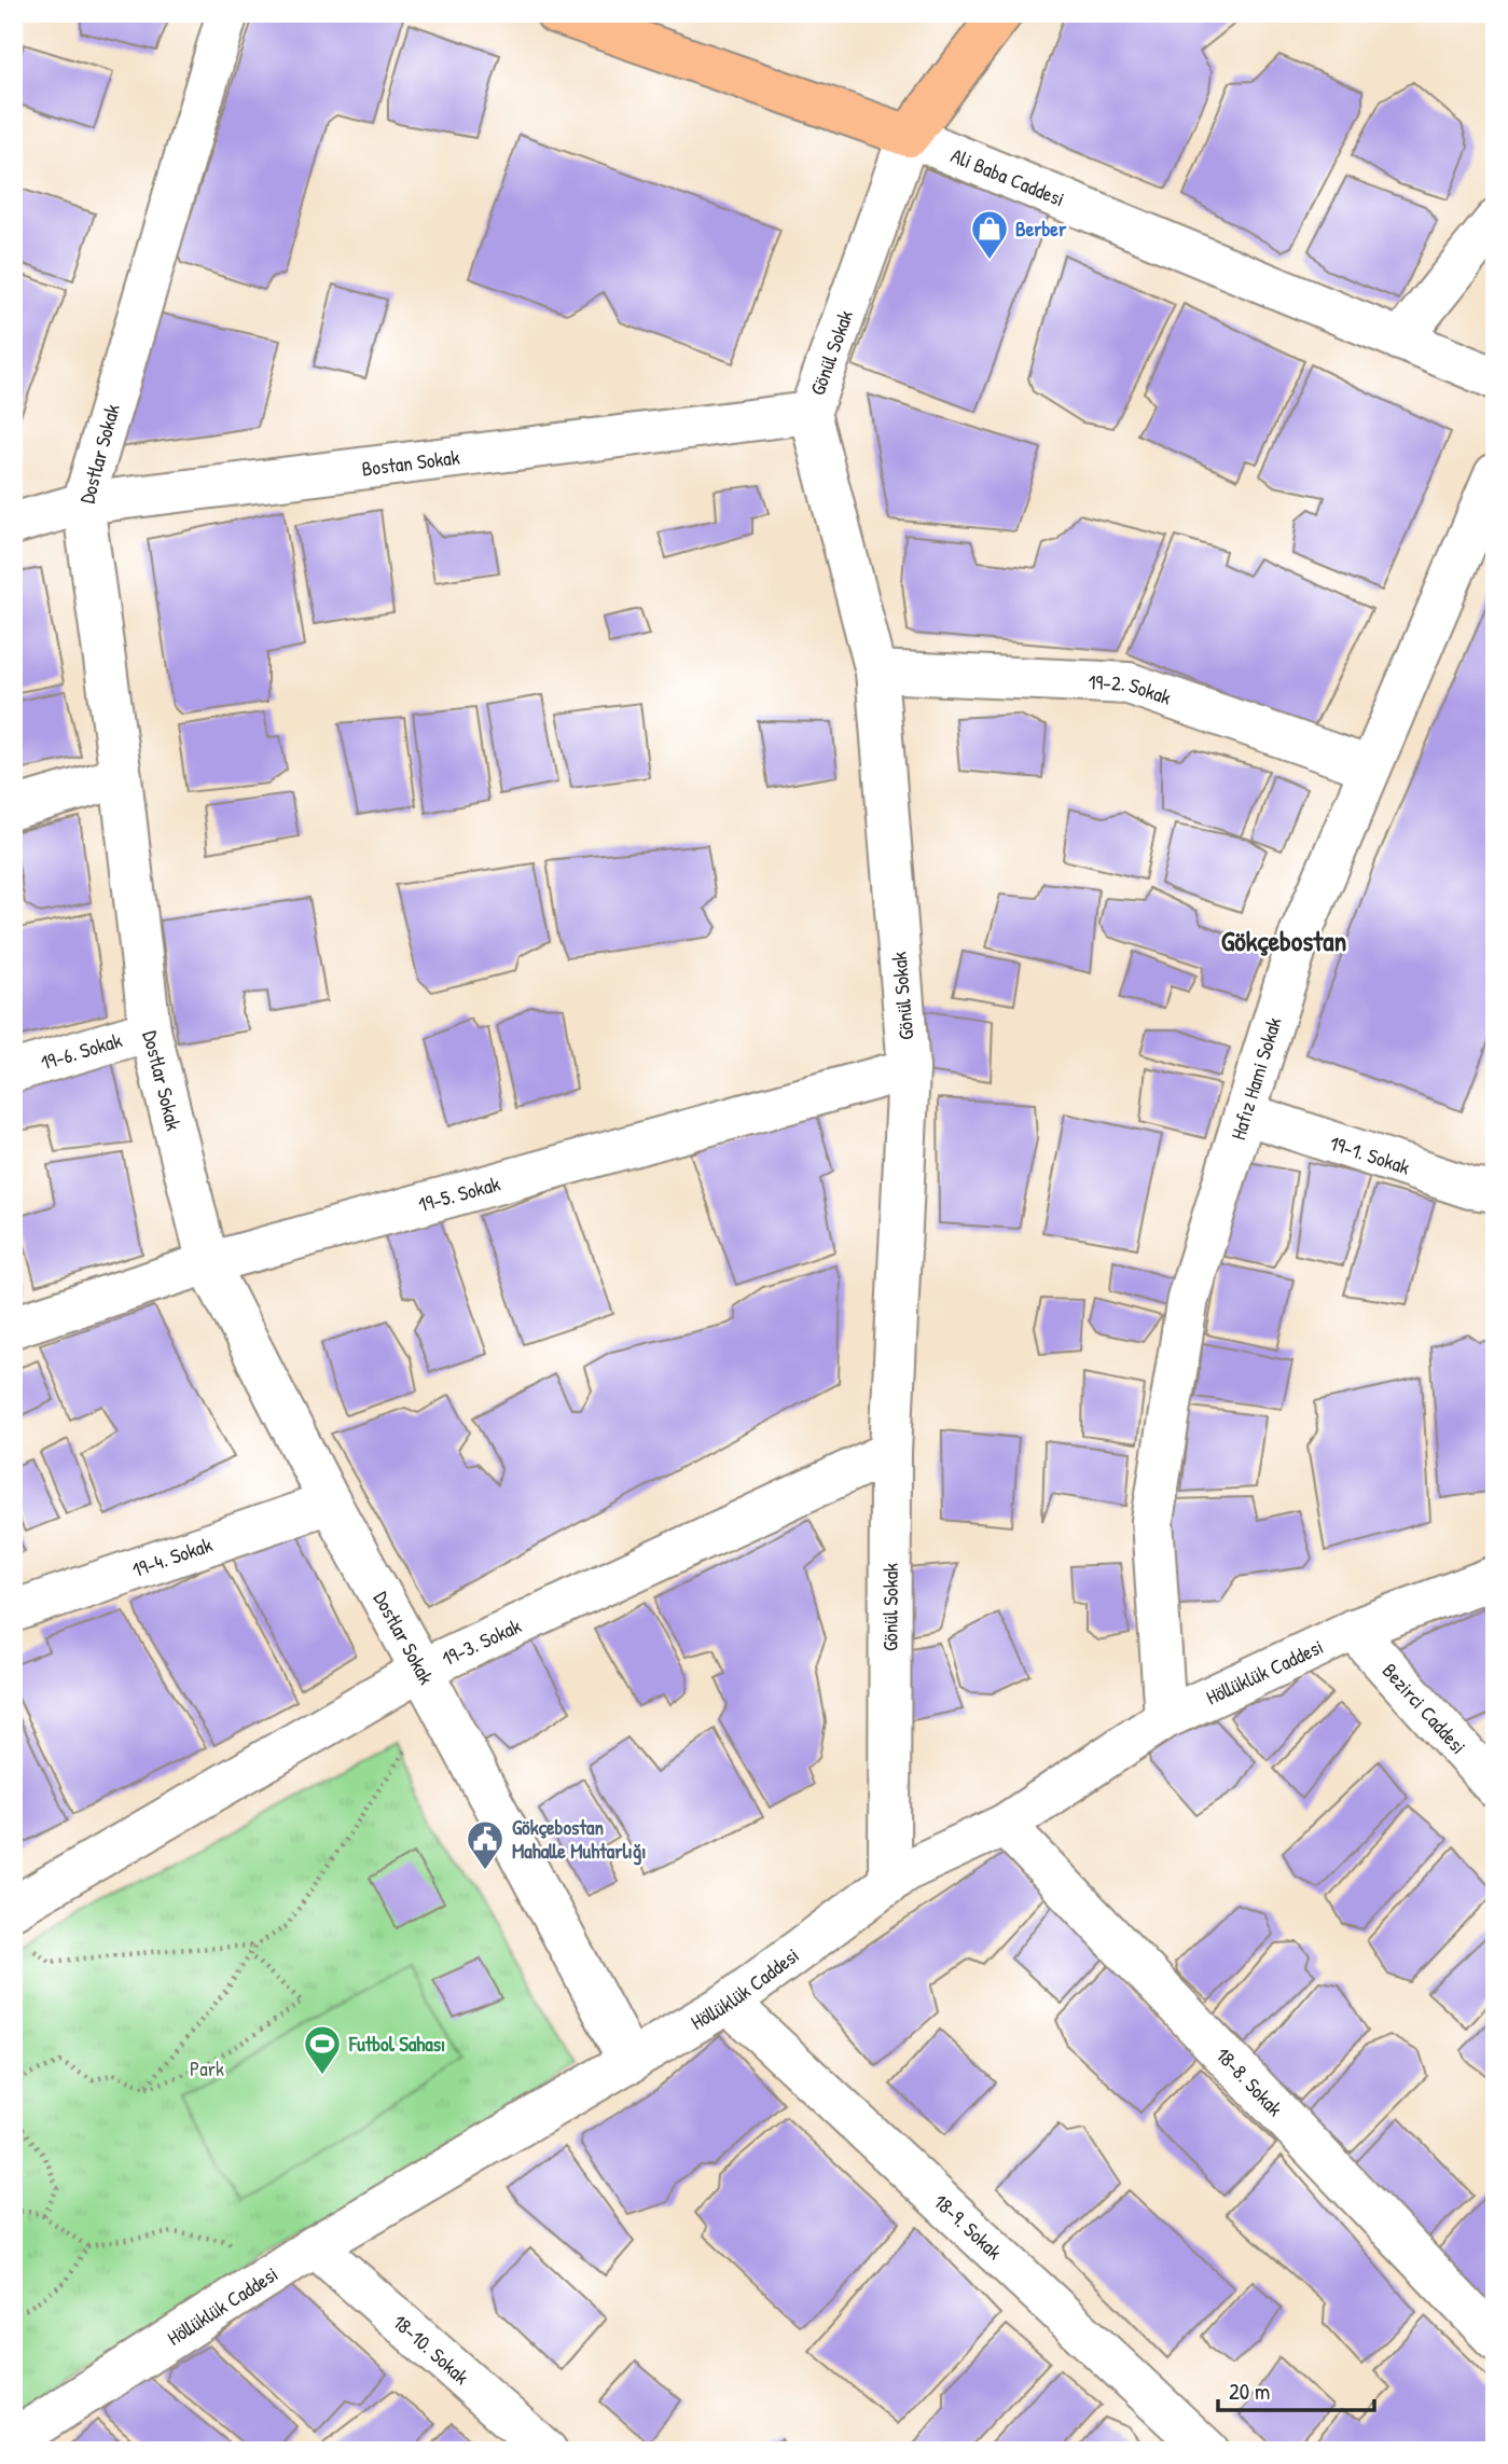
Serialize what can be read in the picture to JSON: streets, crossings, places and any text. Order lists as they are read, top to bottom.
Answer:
{
  "streets": {
    "main road": ["Ali Baba Caddesi"],
    "street": [
      "Gönül Sokak",
      "Dostlar Sokak",
      "Bostan Sokak",
      "19-2. Sokak",
      "19-6. Sokak",
      "Hafız Hami Sokak",
      "19-1. Sokak",
      "19-5. Sokak",
      "19-4. Sokak",
      "19-3. Sokak",
      "Höllüklük Caddesi",
      "Bezirci Caddesi",
      "18-8. Sokak",
      "18-9. Sokak",
      "18-10. Sokak"
    ]
  },
  "crossings": [
    ["Ali Baba Caddesi", "Gönül Sokak"],
    ["Gönül Sokak", "Bostan Sokak"],
    ["Gönül Sokak", "19-2. Sokak"],
    ["Gönül Sokak", "19-5. Sokak"],
    ["Gönül Sokak", "19-3. Sokak"],
    ["Gönül Sokak", "Höllüklük Caddesi"],
    ["Dostlar Sokak", "Bostan Sokak"],
    ["Dostlar Sokak", "19-6. Sokak"],
    ["Dostlar Sokak", "19-5. Sokak"],
    ["Dostlar Sokak", "19-4. Sokak"],
    ["Dostlar Sokak", "19-3. Sokak"],
    ["Dostlar Sokak", "Höllüklük Caddesi"],
    ["19-2. Sokak", "Hafız Hami Sokak"],
    ["Hafız Hami Sokak", "19-1. Sokak"],
    ["Hafız Hami Sokak", "Höllüklük Caddesi"],
    ["Höllüklük Caddesi", "Bezirci Caddesi"],
    ["Höllüklük Caddesi", "18-8. Sokak"],
    ["Höllüklük Caddesi", "18-9. Sokak"],
    ["Höllüklük Caddesi", "18-10. Sokak"]
  ],
  "districts": ["Gökçebostan"],
  "parks": ["Park"],
  "places": {
    "shop": ["Berber"],
    "public building": ["Gökçebostan Mahalle Muhtarlığı"],
    "sports": ["Futbol Sahası"]
  },
  "scale_bar": "20 m"
}
